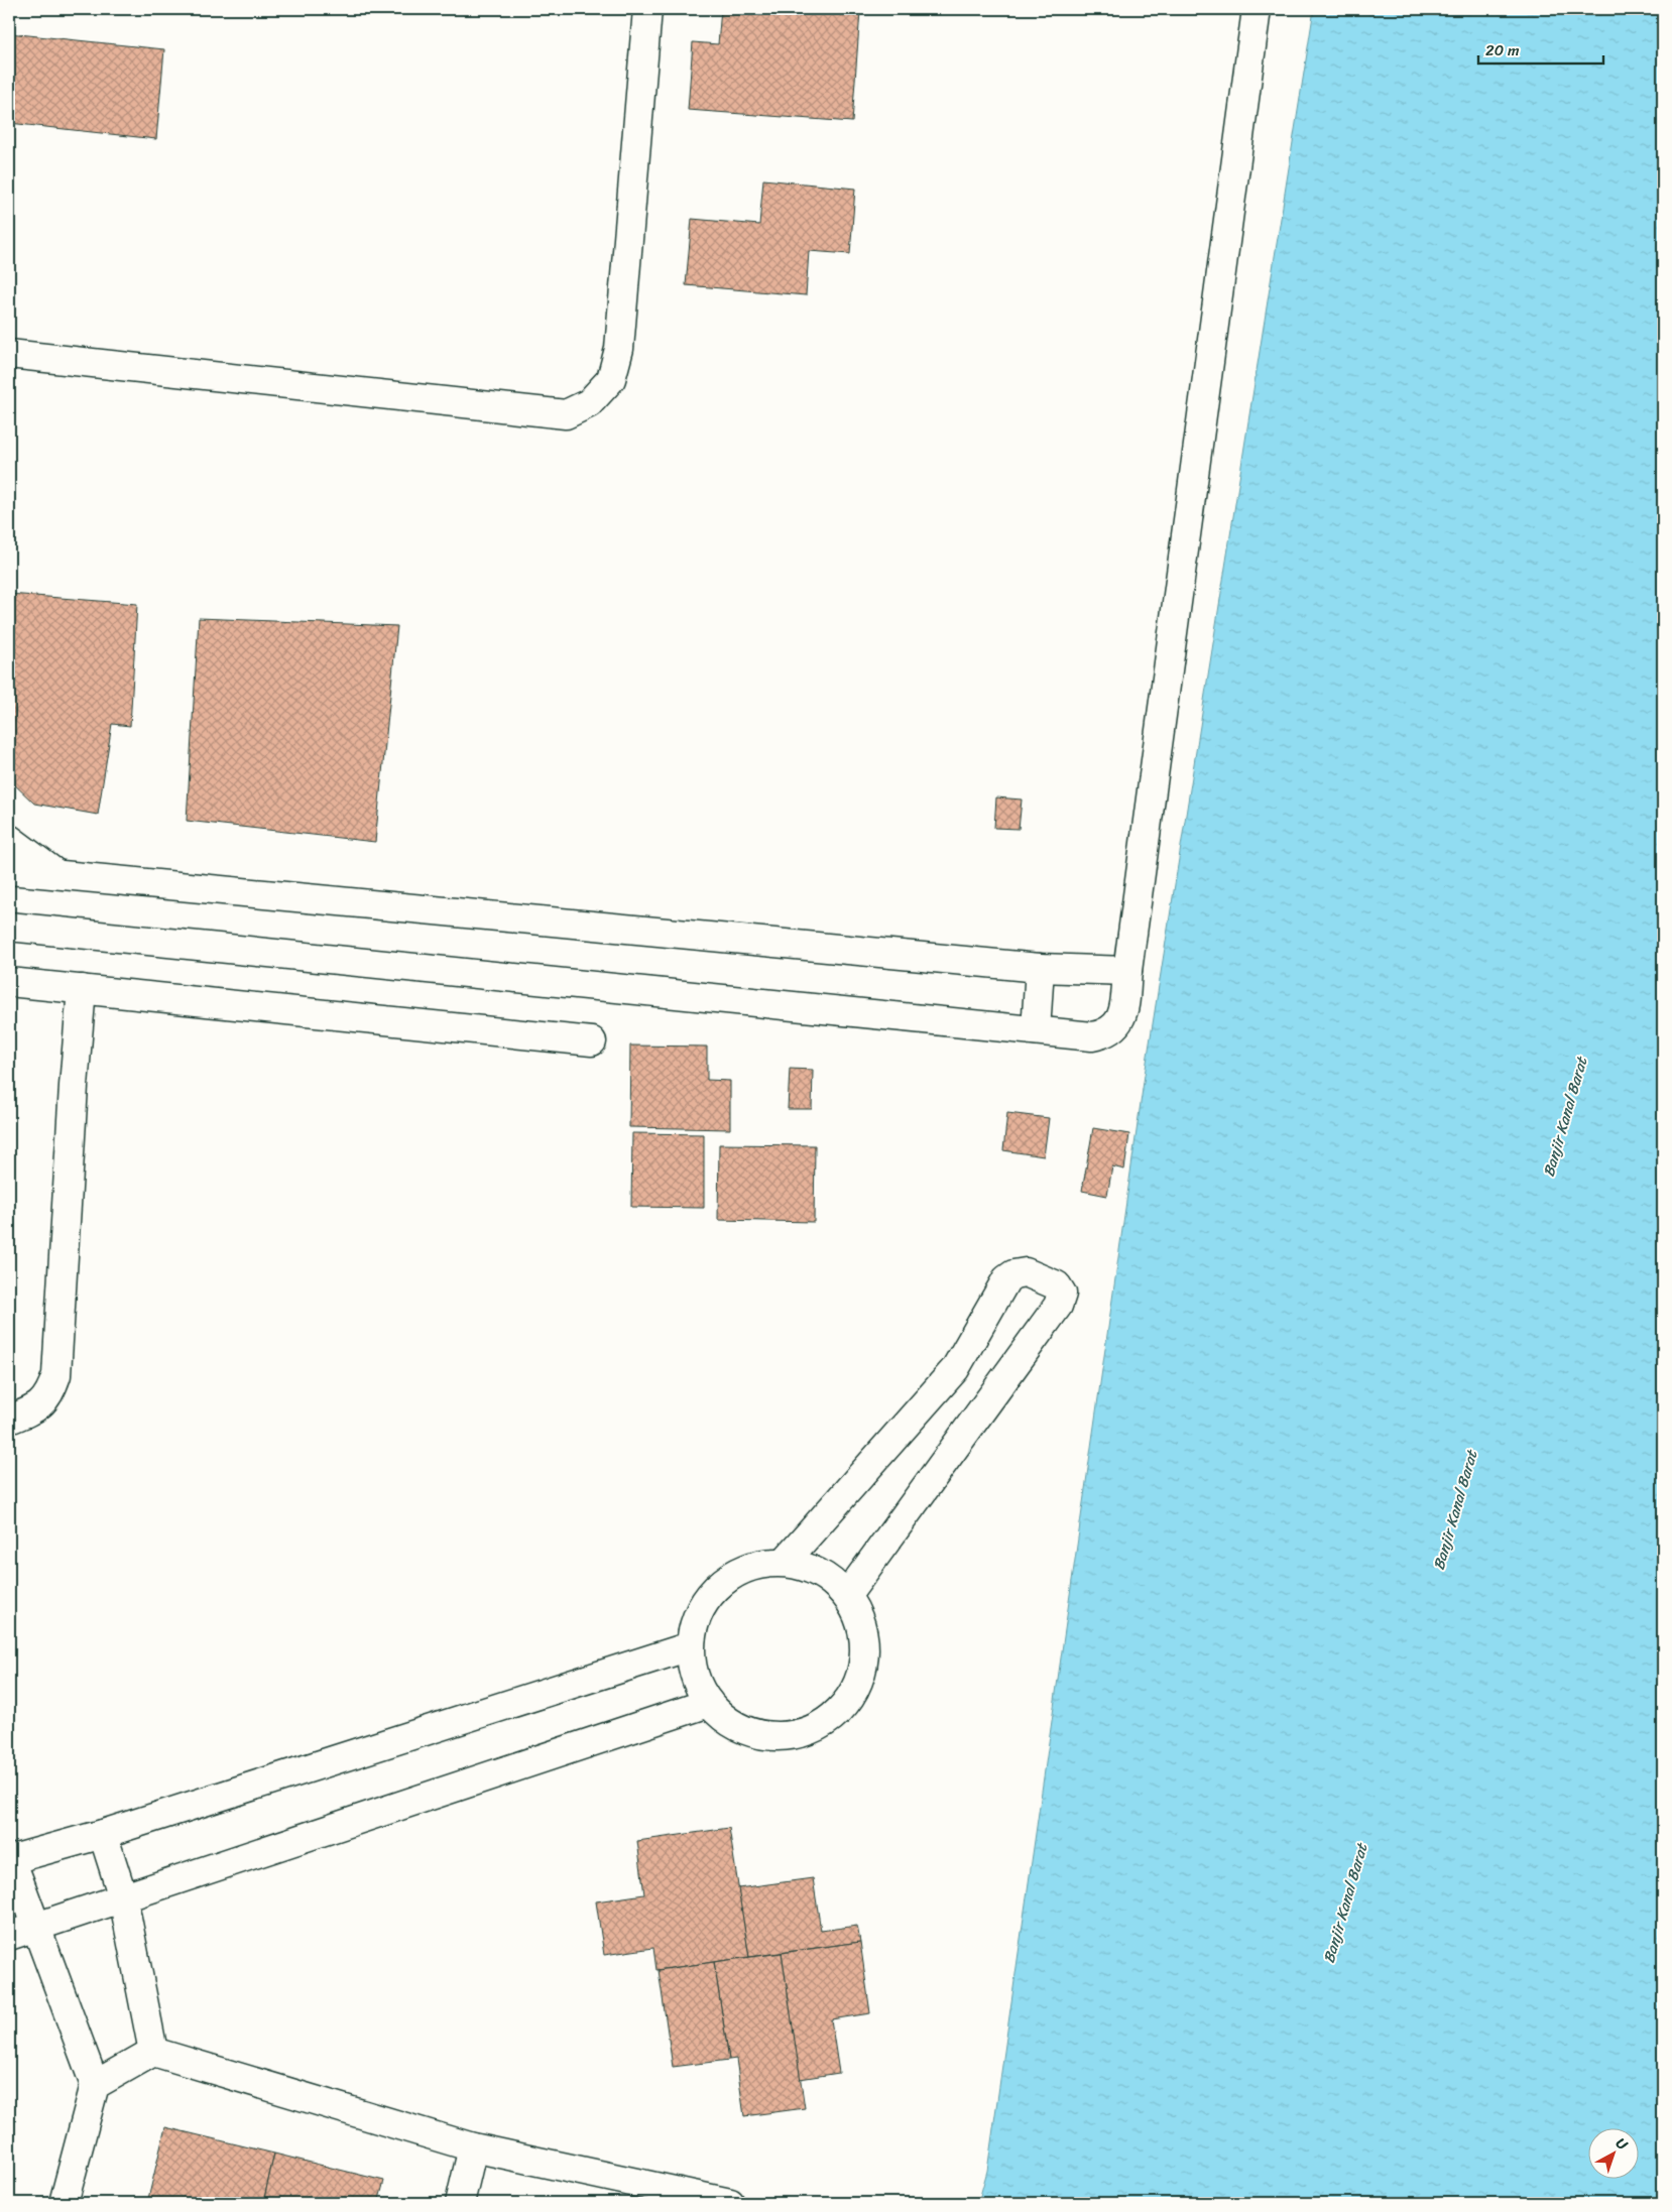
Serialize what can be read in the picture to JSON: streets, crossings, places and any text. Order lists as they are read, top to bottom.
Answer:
{
  "water": ["Banjir Kanal Barat"],
  "scale_bar": "20 m",
  "north": "top right"
}
